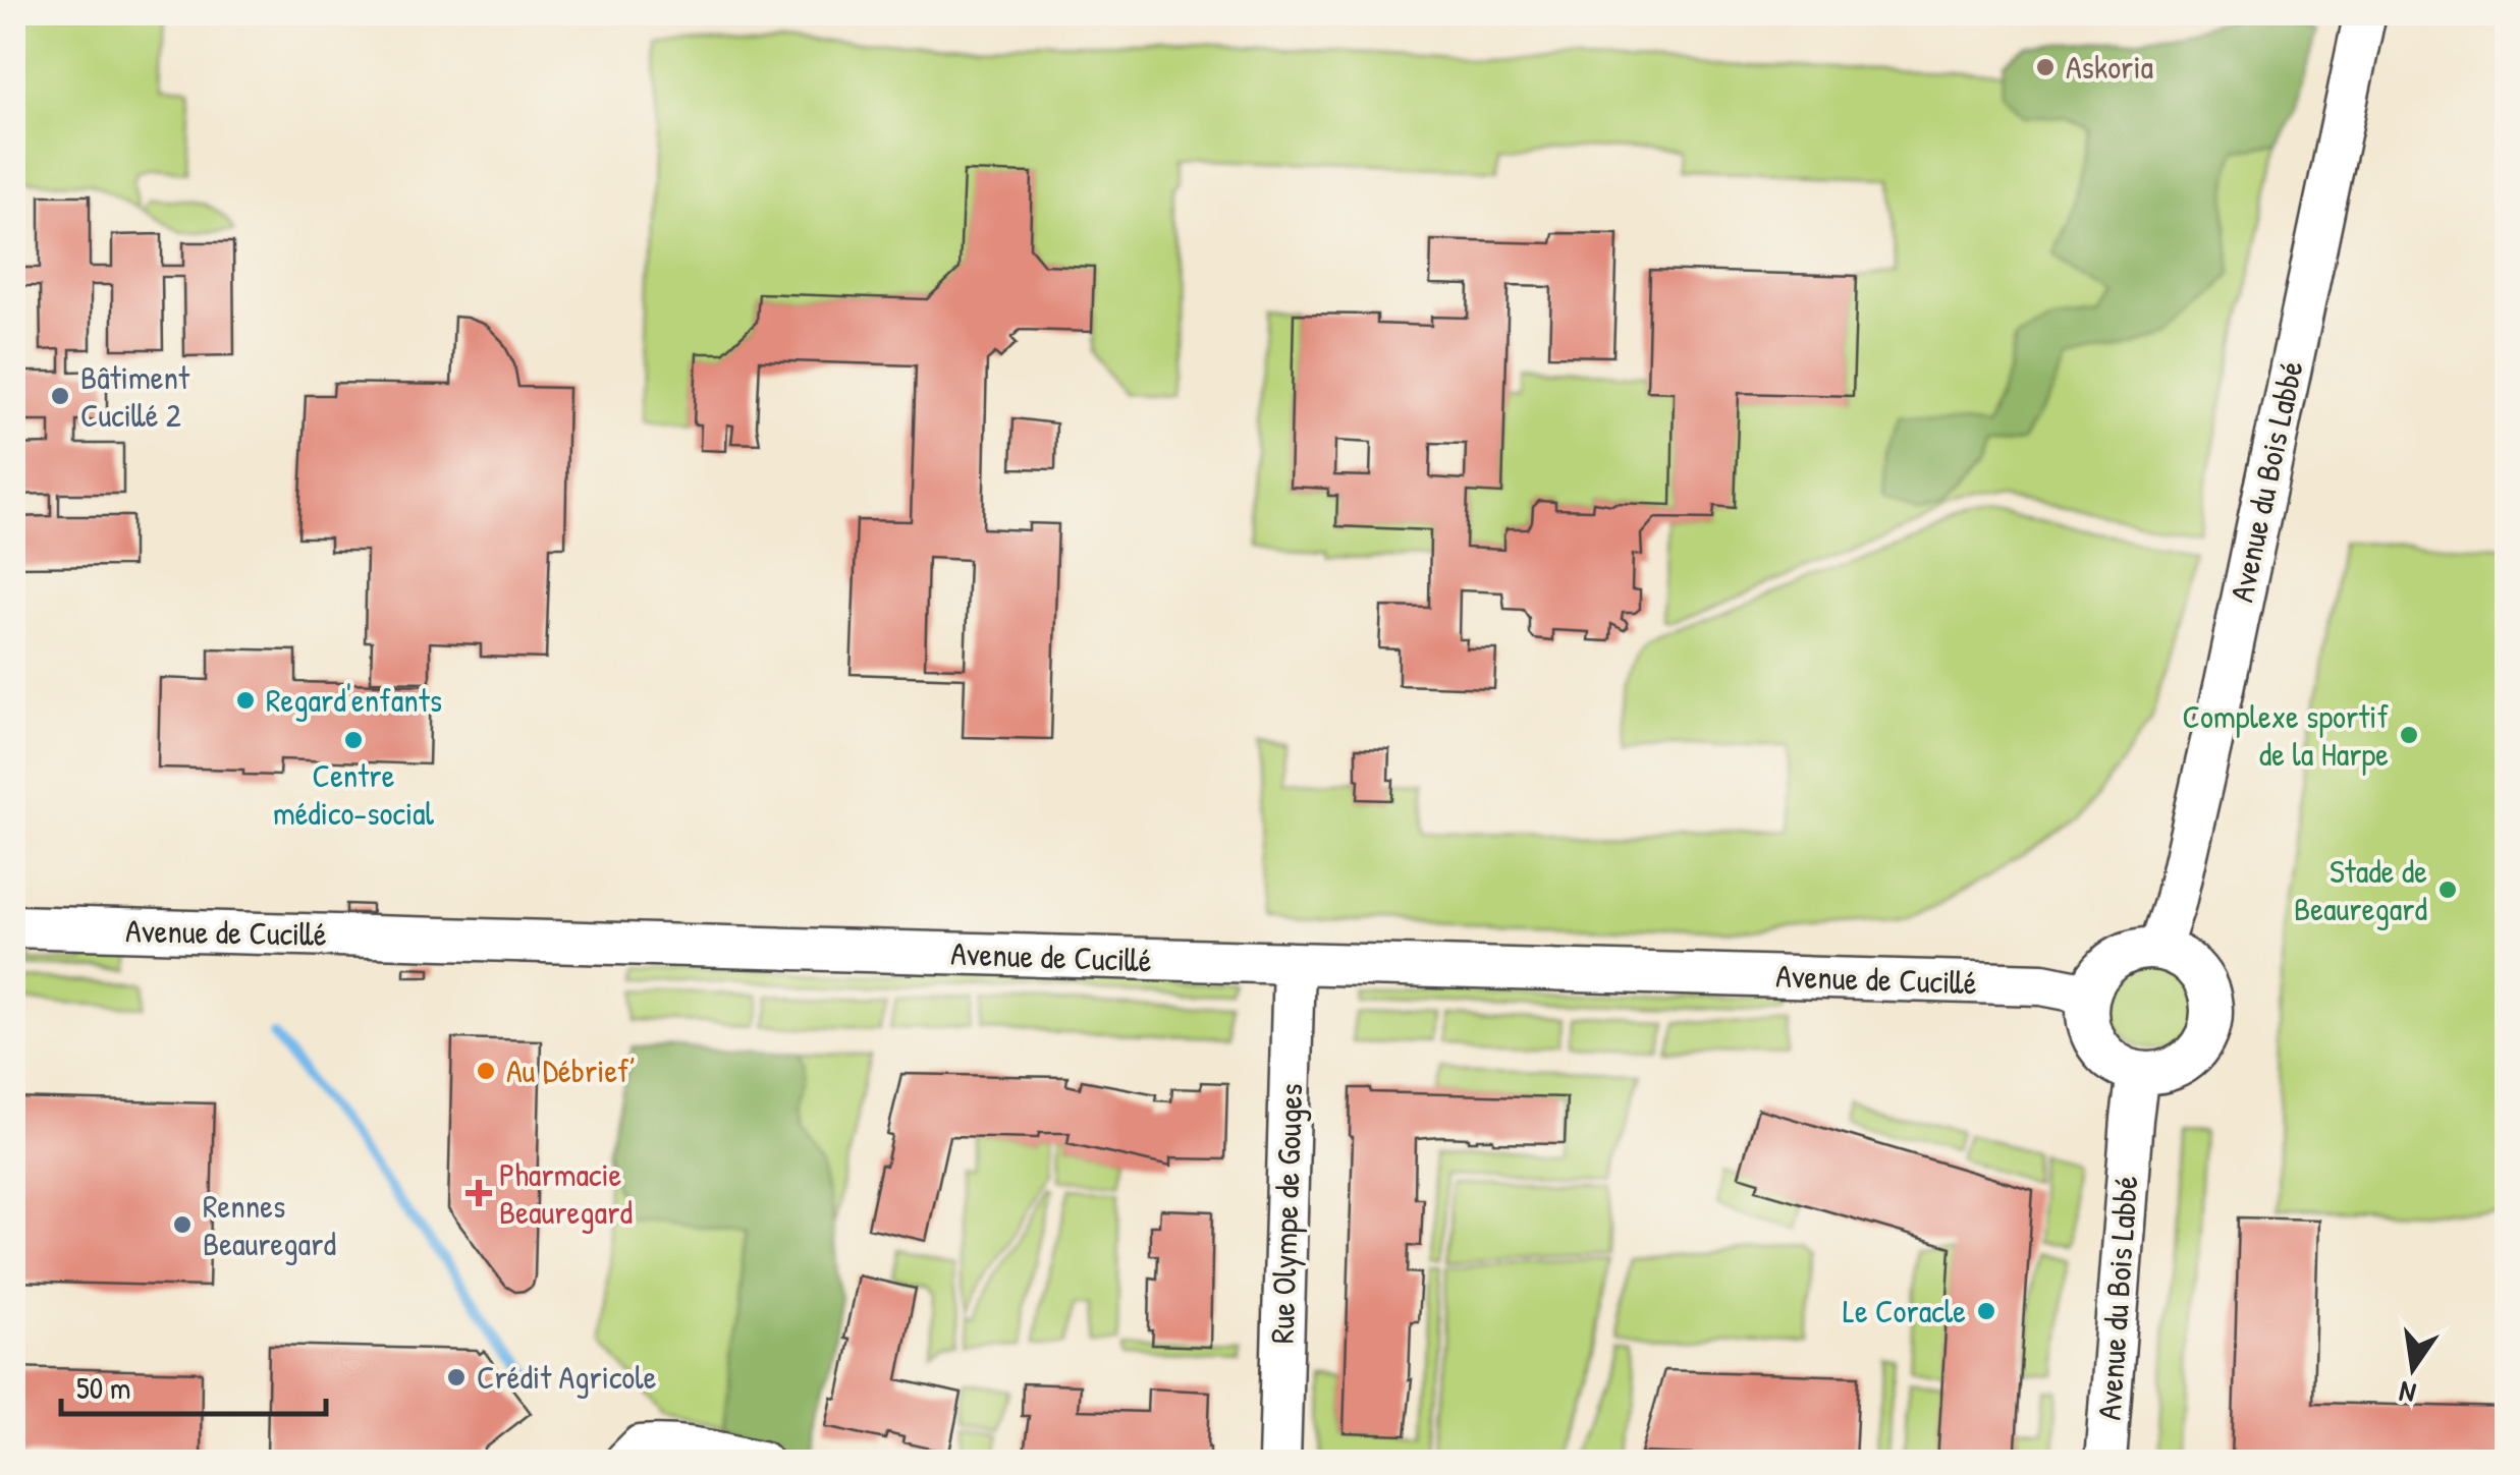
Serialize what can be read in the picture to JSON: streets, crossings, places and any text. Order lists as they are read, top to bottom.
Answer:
{
  "streets": {
    "street": ["Avenue du Bois Labbé", "Avenue de Cucillé", "Rue Olympe de Gouges"]
  },
  "crossings": [
    ["Avenue du Bois Labbé", "Avenue de Cucillé"],
    ["Avenue de Cucillé", "Rue Olympe de Gouges"]
  ],
  "places": {
    "other": [
      "Askoria",
      "Bâtiment Cucillé 2",
      "Regard'enfants",
      "Complexe sportif de la Harpe",
      "Centre médico-social",
      "Stade de Beauregard",
      "Au Débrief’",
      "Rennes Beauregard",
      "Le Coracle",
      "Crédit Agricole"
    ],
    "health": ["Pharmacie Beauregard"]
  },
  "scale_bar": "50 m",
  "north": "bottom"
}
